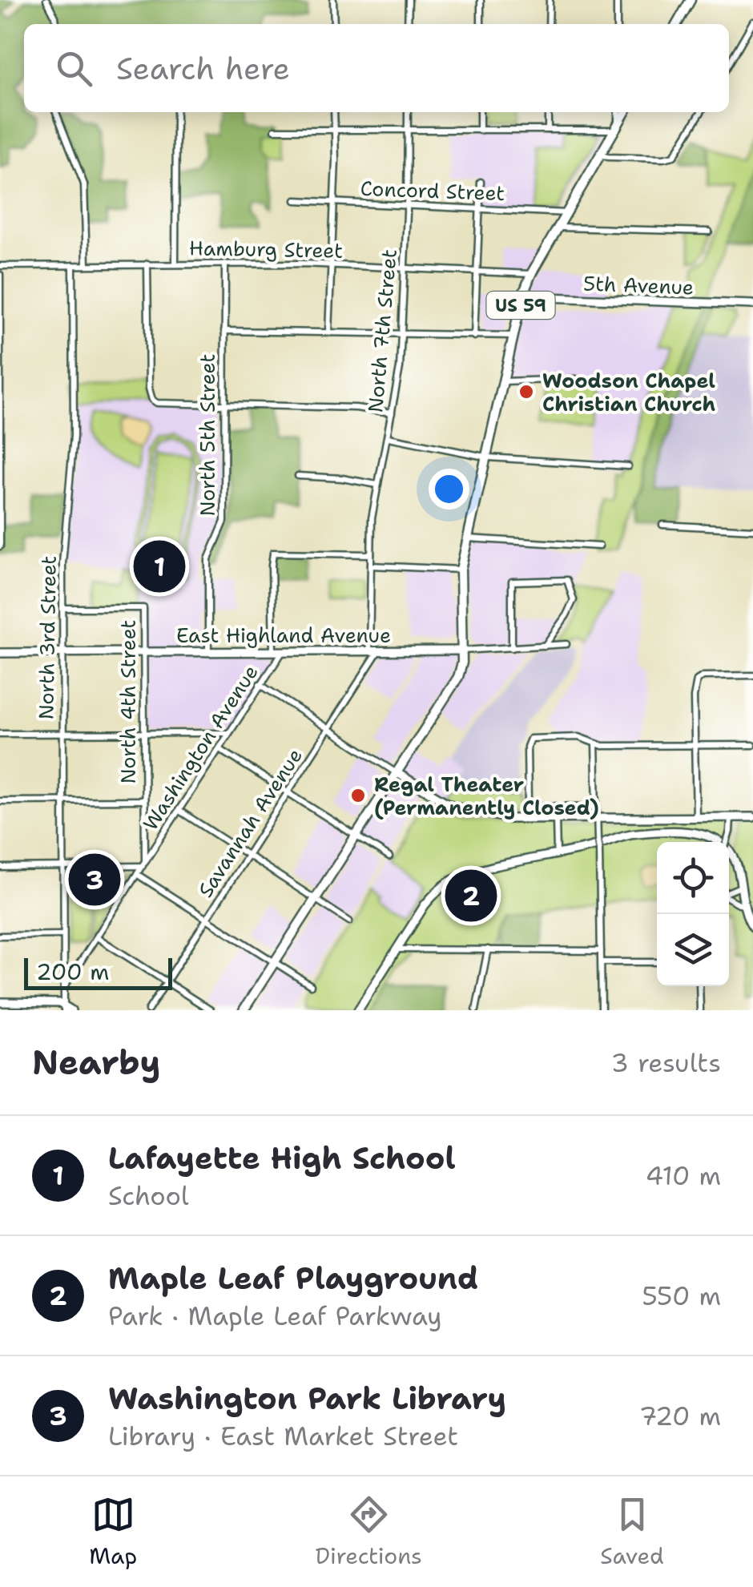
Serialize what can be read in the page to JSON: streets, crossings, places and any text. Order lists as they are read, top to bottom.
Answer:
{
  "streets": {
    "main road": ["US 59"],
    "street": [
      "Concord Street",
      "Hamburg Street",
      "5th Avenue",
      "North 7th Street",
      "North 5th Street",
      "East Highland Avenue",
      "North 3rd Street",
      "North 4th Street",
      "Washington Avenue",
      "Savannah Avenue"
    ]
  },
  "crossings": [
    ["Concord Street", "US 59"],
    ["Concord Street", "North 7th Street"],
    ["Hamburg Street", "US 59"],
    ["Hamburg Street", "North 7th Street"],
    ["Hamburg Street", "North 5th Street"],
    ["Hamburg Street", "North 3rd Street"],
    ["5th Avenue", "US 59"],
    ["US 59", "East Highland Avenue"],
    ["North 7th Street", "East Highland Avenue"],
    ["North 7th Street", "Savannah Avenue"],
    ["North 5th Street", "East Highland Avenue"],
    ["East Highland Avenue", "North 3rd Street"],
    ["East Highland Avenue", "North 4th Street"],
    ["East Highland Avenue", "Washington Avenue"],
    ["East Highland Avenue", "Savannah Avenue"],
    ["North 3rd Street", "North 4th Street"],
    ["North 4th Street", "Washington Avenue"]
  ],
  "places": ["Woodson Chapel Christian Church", "Regal Theater (Permanently Closed)"],
  "scale_bar": "200 m",
  "page": {
    "search": "Search here",
    "pins": ["1", "3", "2"],
    "scale": "200 m",
    "heading": ["Nearby", "3 results"],
    "list": [
      {
        "mark": "1",
        "name": "Lafayette High School",
        "note": "School",
        "value": "410 m"
      },
      {
        "mark": "2",
        "name": "Maple Leaf Playground",
        "note": "Park · Maple Leaf Parkway",
        "value": "550 m"
      },
      {
        "mark": "3",
        "name": "Washington Park Library",
        "note": "Library · East Market Street",
        "value": "720 m"
      }
    ],
    "nav": ["Map", "Directions", "Saved"]
  }
}
